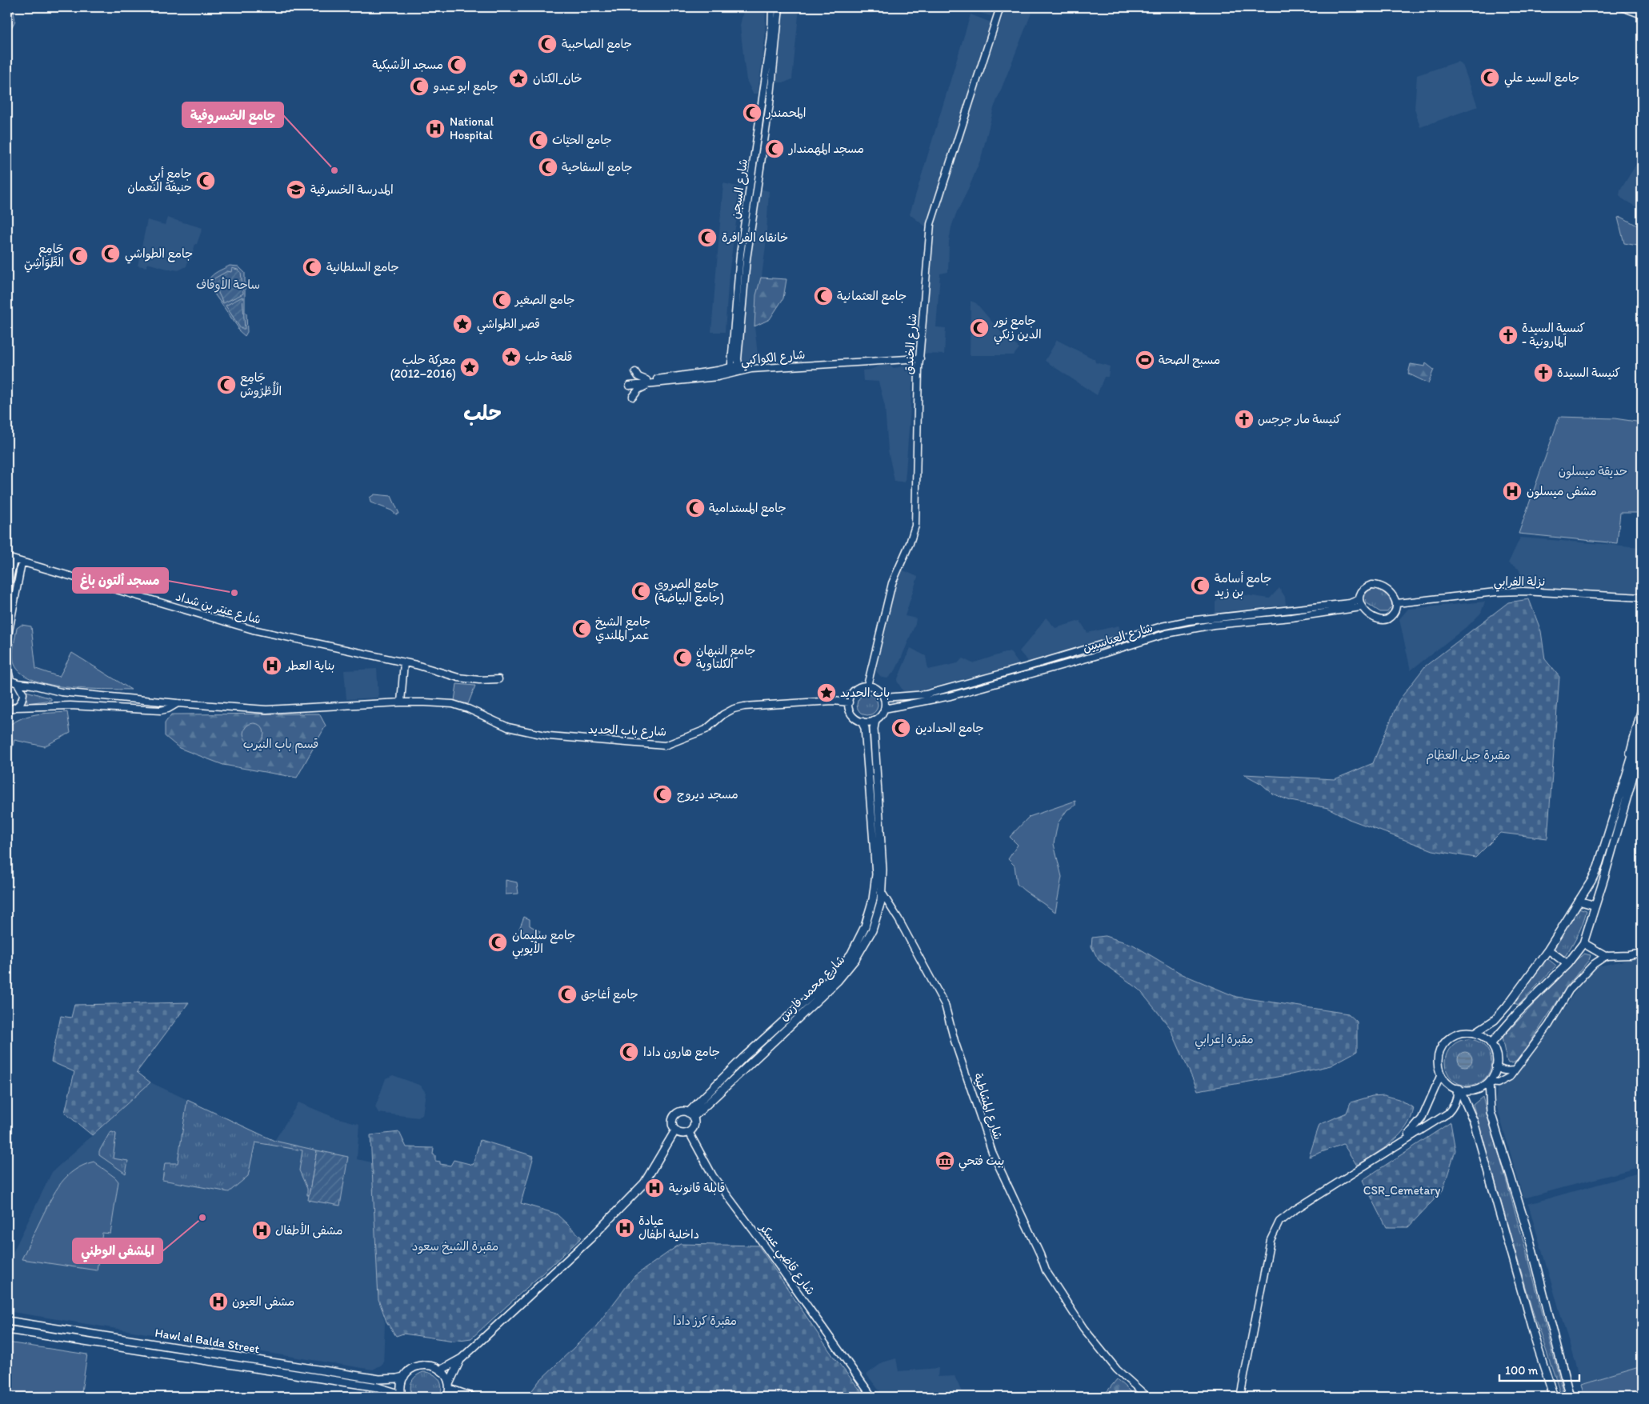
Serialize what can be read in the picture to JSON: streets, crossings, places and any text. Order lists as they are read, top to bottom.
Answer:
{
  "streets": {
    "main road": [
      "شارع السجن",
      "شارع الخندق",
      "شارع الكواكبي",
      "نزلة الفرابي",
      "شارع عنتر بن شداد",
      "شارع العباسيين",
      "شارع باب الحديد",
      "شارع محمد فارس",
      "شارع المشاطية",
      "شارع قاضي عسكر",
      "Hawl al Balda Street"
    ]
  },
  "crossings": [
    ["شارع السجن", "شارع الكواكبي"],
    ["شارع الخندق", "شارع الكواكبي"],
    ["شارع الخندق", "شارع العباسيين"],
    ["شارع الخندق", "شارع باب الحديد"],
    ["شارع الخندق", "شارع محمد فارس"],
    ["نزلة الفرابي", "شارع العباسيين"],
    ["شارع العباسيين", "شارع باب الحديد"],
    ["شارع العباسيين", "شارع محمد فارس"],
    ["شارع باب الحديد", "شارع محمد فارس"],
    ["شارع محمد فارس", "شارع المشاطية"],
    ["شارع محمد فارس", "شارع قاضي عسكر"]
  ],
  "districts": ["حلب"],
  "parks": [
    "ساحة الأوقاف",
    "حديقة ميسلون",
    "قسم باب النيرب",
    "مقبرة جبل العظام",
    "مقبرة إعرابي",
    "CSR_Cemetary",
    "مقبرة الشيخ سعود",
    "مقبرة كرز دادا"
  ],
  "places": {
    "mosque": [
      "جامع الصاحبية",
      "مسجد الأشبكية",
      "جامع السيد علي",
      "جامع ابو عبدو",
      "المحمندر",
      "جامع الحيّات",
      "مسجد المهمندار",
      "جامع السفاحية",
      "جامع أبي حنيفة النعمان",
      "خانقاه الفرافرة",
      "جامع الطواشي",
      "جَامِع الطَّوَاشِيّ",
      "جامع السلطانية",
      "جامع العثمانية",
      "جامع الصغير",
      "جامع نور الدين زنكي",
      "جَامِع الْأُطْرُوش",
      "جامع المستدامية",
      "جامع أسامة بن زيد",
      "جامع الصروي (جامع البياضة)",
      "جامع الشيخ عمر الملندي",
      "جامع النبهان الكلتاوية",
      "جامع الحدادين",
      "مسجد ديروج",
      "جامع سليمان الأيوبي",
      "جامع أغاجق",
      "جامع هارون دادا"
    ],
    "place": [
      "خان_الكتان",
      "قصر الطواشي",
      "قلعة حلب",
      "معركة حلب (2012–2016)",
      "باب الحديد"
    ],
    "hospital": [
      "National Hospital",
      "مشفى ميسلون",
      "بناية العطر",
      "قابلة قانونية",
      "عيادة داخلية اطفال",
      "مشفى الأطفال",
      "مشفى العيون"
    ],
    "other": ["جامع الخسروفية", "مسجد ألتون باغ", "المشفى الوطني"],
    "school or university": ["المدرسة الخسرفية"],
    "church": ["كنسية السيدة - المارونية", "كنيسة السيدة", "كنيسة مار جرجس"],
    "sports": ["مسبح الصحة"],
    "museum": ["بيت فتحي"]
  },
  "scale_bar": "100 m"
}
